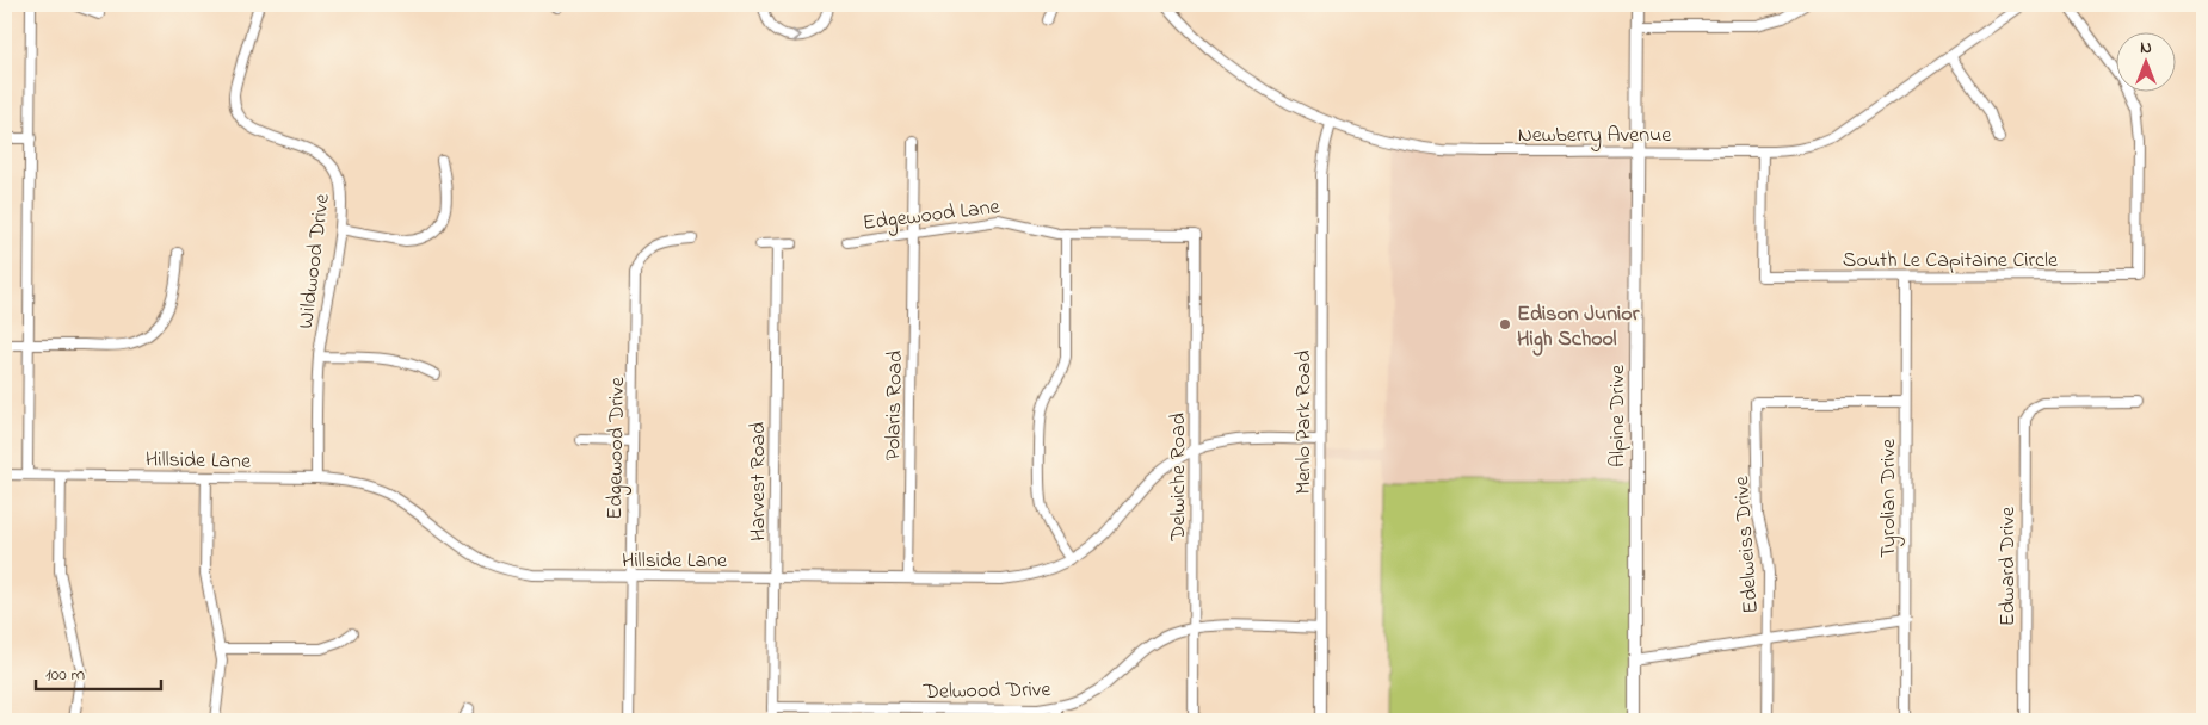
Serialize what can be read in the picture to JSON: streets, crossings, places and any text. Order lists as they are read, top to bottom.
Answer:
{
  "streets": {
    "street": [
      "Newberry Avenue",
      "Edgewood Lane",
      "South Le Capitaine Circle",
      "Wildwood Drive",
      "Polaris Road",
      "Alpine Drive",
      "Menlo Park Road",
      "Edgewood Drive",
      "Hillside Lane",
      "Delwiche Road",
      "Harvest Road",
      "Tyrolian Drive",
      "Edelweiss Drive",
      "Edward Drive",
      "Delwood Drive"
    ]
  },
  "crossings": [
    ["Newberry Avenue", "South Le Capitaine Circle"],
    ["Newberry Avenue", "Alpine Drive"],
    ["Newberry Avenue", "Menlo Park Road"],
    ["Edgewood Lane", "Polaris Road"],
    ["Edgewood Lane", "Delwiche Road"],
    ["South Le Capitaine Circle", "Tyrolian Drive"],
    ["Wildwood Drive", "Hillside Lane"],
    ["Polaris Road", "Hillside Lane"],
    ["Menlo Park Road", "Hillside Lane"],
    ["Menlo Park Road", "Delwood Drive"],
    ["Edgewood Drive", "Hillside Lane"],
    ["Hillside Lane", "Delwiche Road"],
    ["Hillside Lane", "Harvest Road"],
    ["Delwiche Road", "Delwood Drive"],
    ["Harvest Road", "Delwood Drive"],
    ["Tyrolian Drive", "Edelweiss Drive"]
  ],
  "places": ["Edison Junior High School"],
  "scale_bar": "100 m",
  "north": "top"
}
